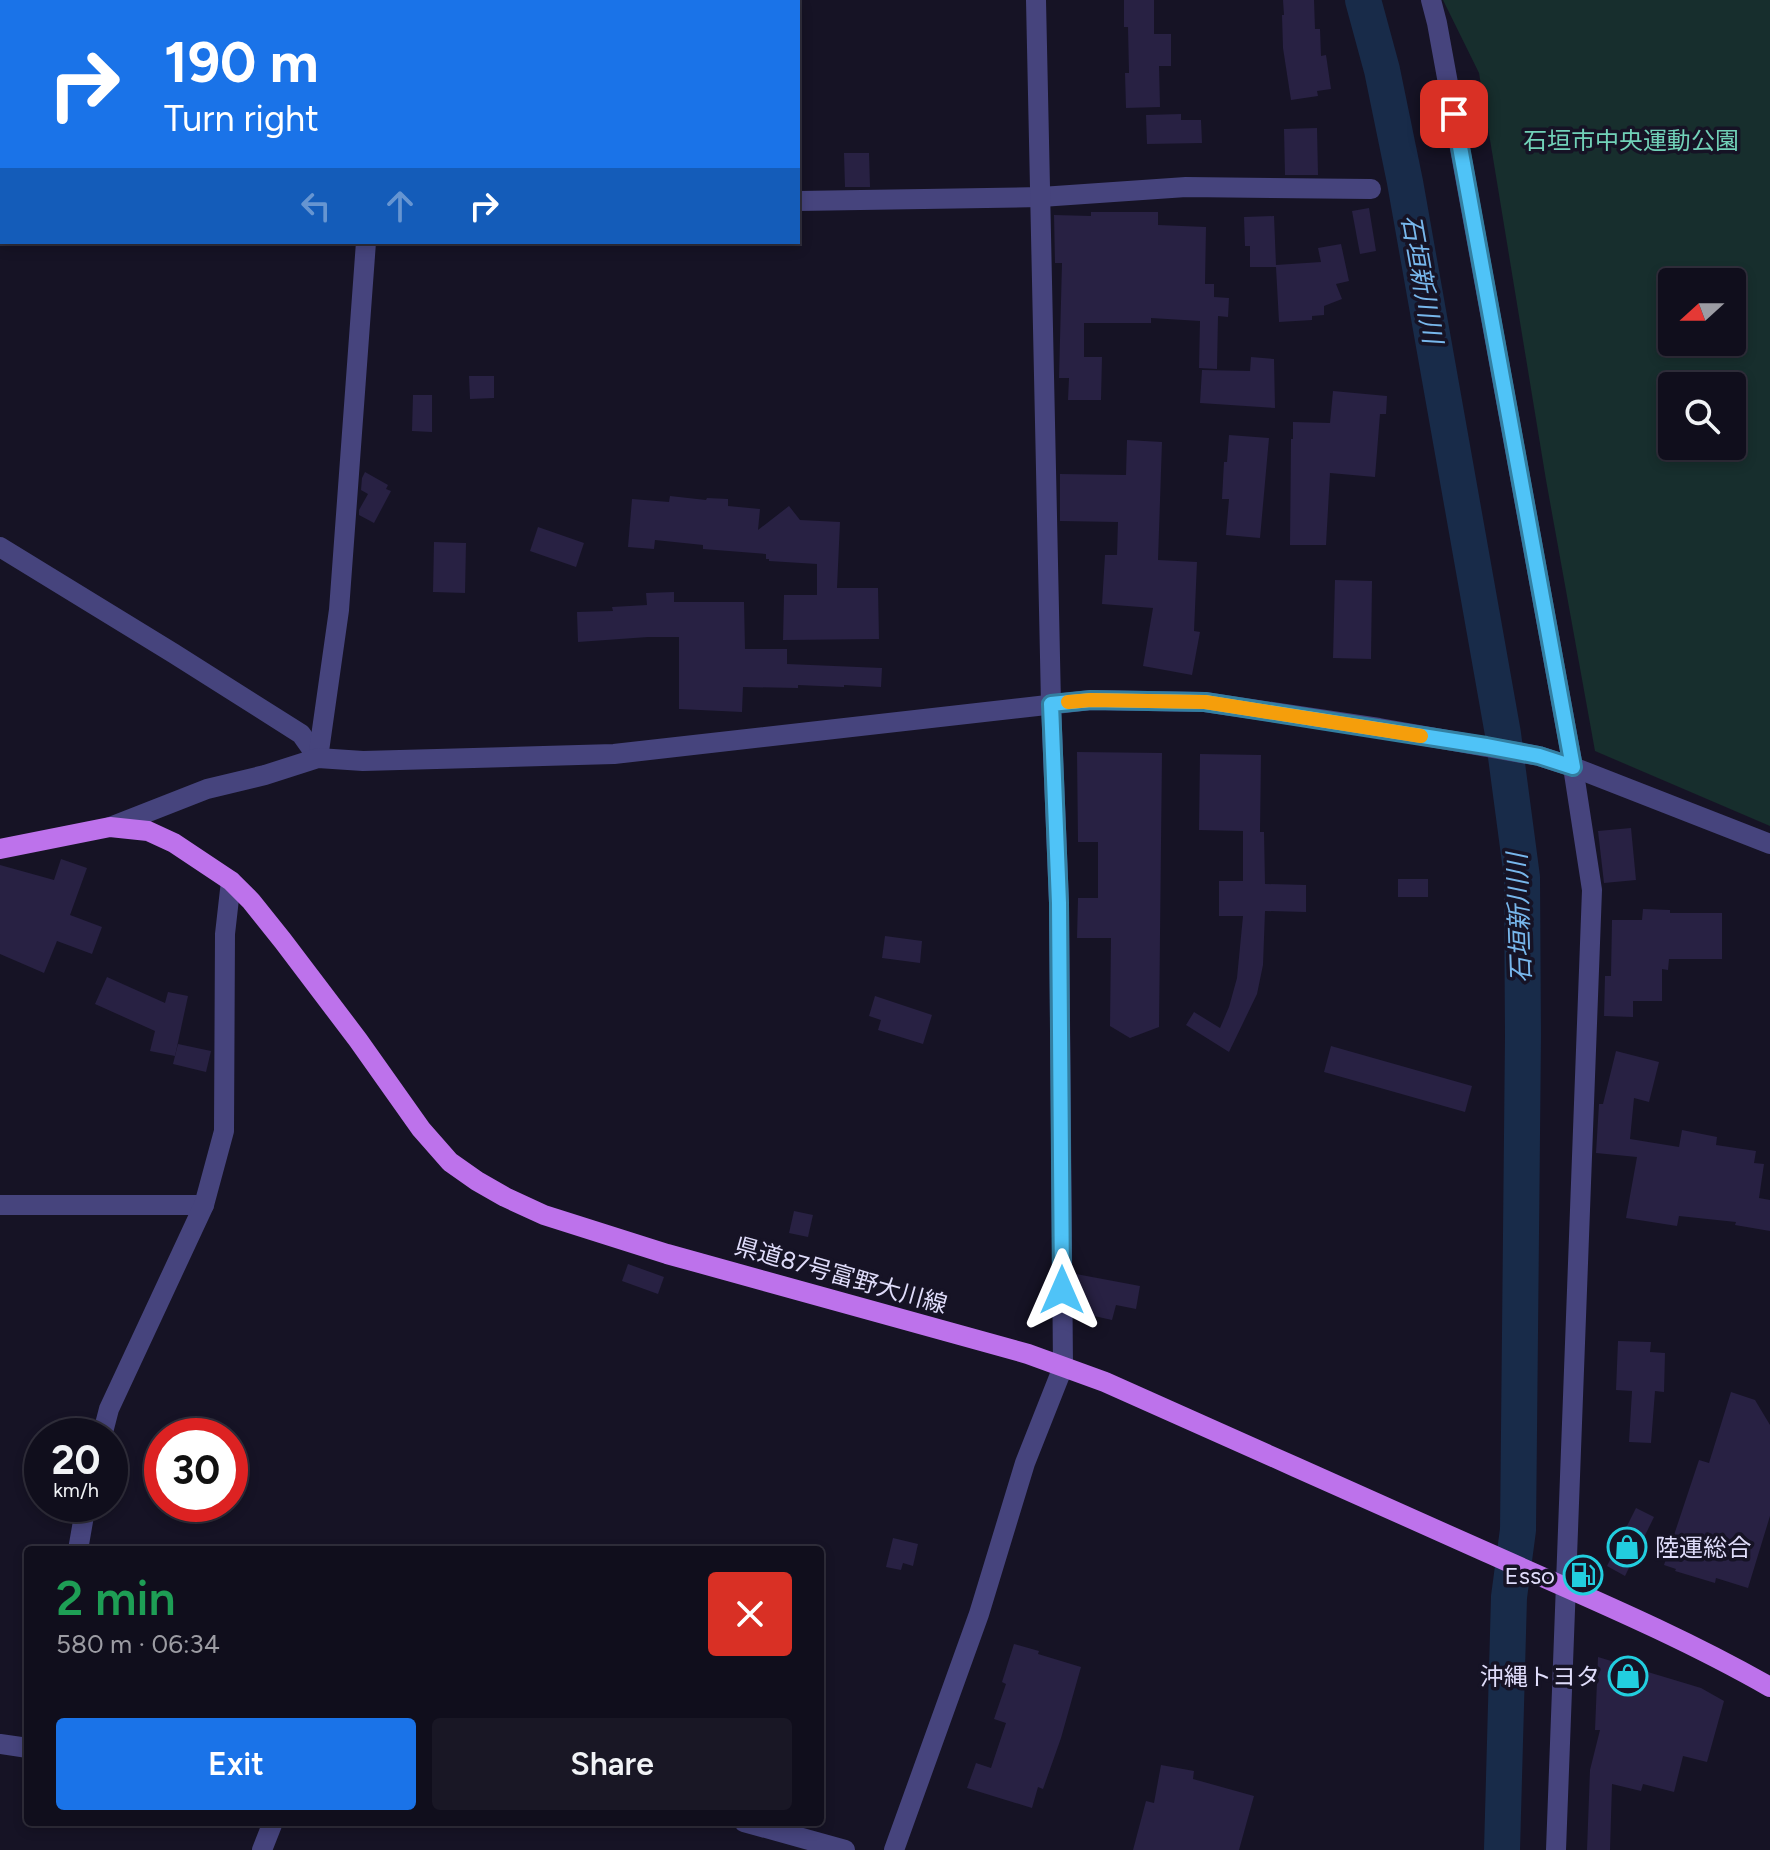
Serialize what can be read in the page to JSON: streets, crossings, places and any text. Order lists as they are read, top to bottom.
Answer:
{
  "streets": {
    "main road": ["県道87号富野大川線"]
  },
  "water": ["石垣新川川"],
  "parks": ["石垣市中央運動公園"],
  "places": {
    "shop": ["陸運総合", "沖縄トヨタ"],
    "fuel station": ["Esso"]
  },
  "north": "left",
  "page": {
    "turn": ["190 m", "Turn right"],
    "speed": "20 km/h",
    "limit": "30",
    "heading": ["2 min", "580 m · 06:34"],
    "buttons": ["Exit", "Share"]
  }
}
